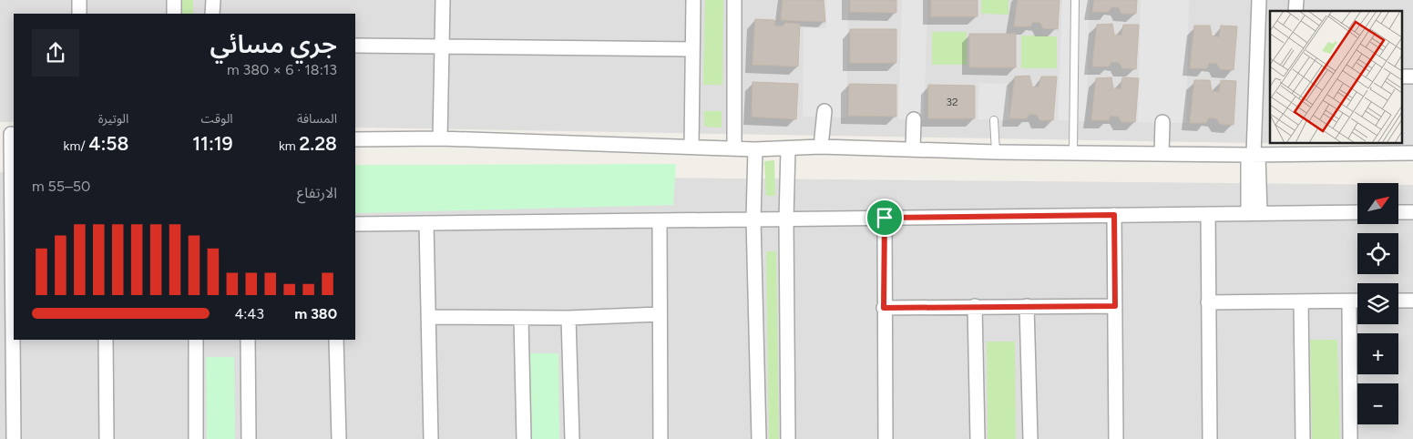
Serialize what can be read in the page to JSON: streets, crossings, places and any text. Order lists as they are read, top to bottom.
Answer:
{
  "house_numbers": ["32"],
  "north": "top right",
  "page": {
    "heading": ["جري مسائي", "18:13 · 6 × 380 m"],
    "stats": [
      ["المسافة", "2.28 km"],
      ["الوقت", "11:19"],
      ["الوتيرة", "4:58 /km"]
    ],
    "chart": ["الارتفاع", "50–55 m"],
    "map_buttons": ["+", "−"],
    "list": [
      {
        "name": "380 m",
        "note": "4:43"
      }
    ]
  }
}
